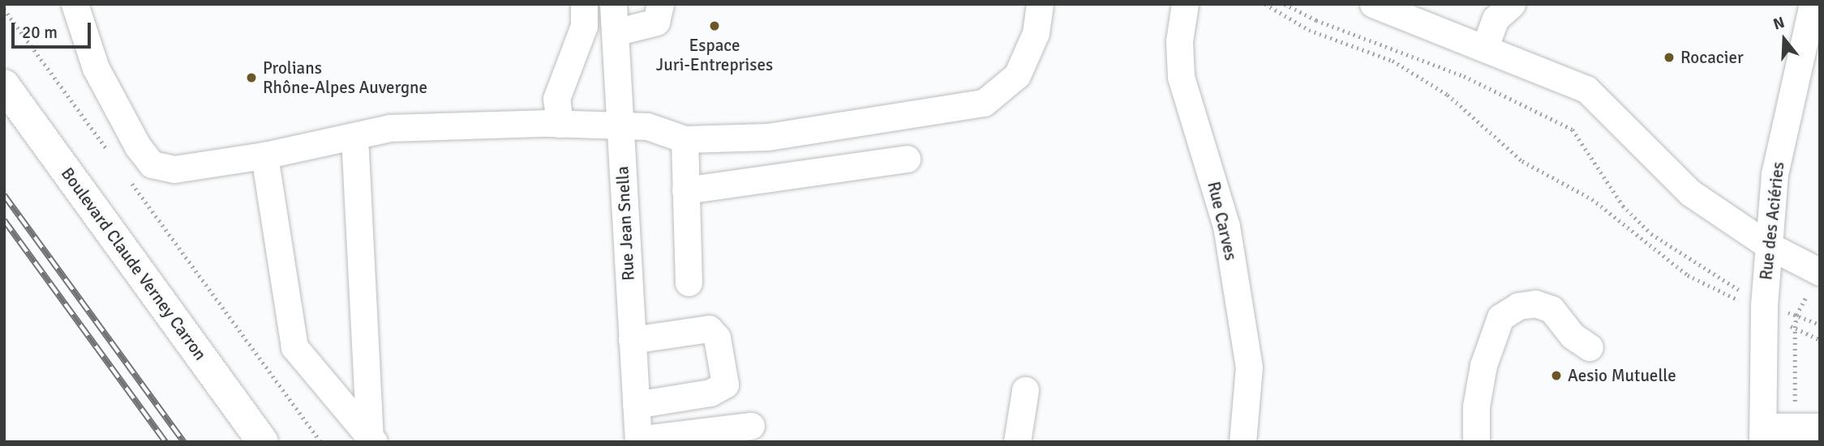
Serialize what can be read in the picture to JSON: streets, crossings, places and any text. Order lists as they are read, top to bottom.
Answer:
{
  "streets": {
    "main road": ["Boulevard Claude Verney Carron"],
    "street": ["Rue Carves", "Rue des Aciéries", "Rue Jean Snella"]
  },
  "places": [
    "Espace Juri-Entreprises",
    "Rocacier",
    "Prolians Rhône-Alpes Auvergne",
    "Aesio Mutuelle"
  ],
  "scale_bar": "20 m",
  "north": "top"
}
